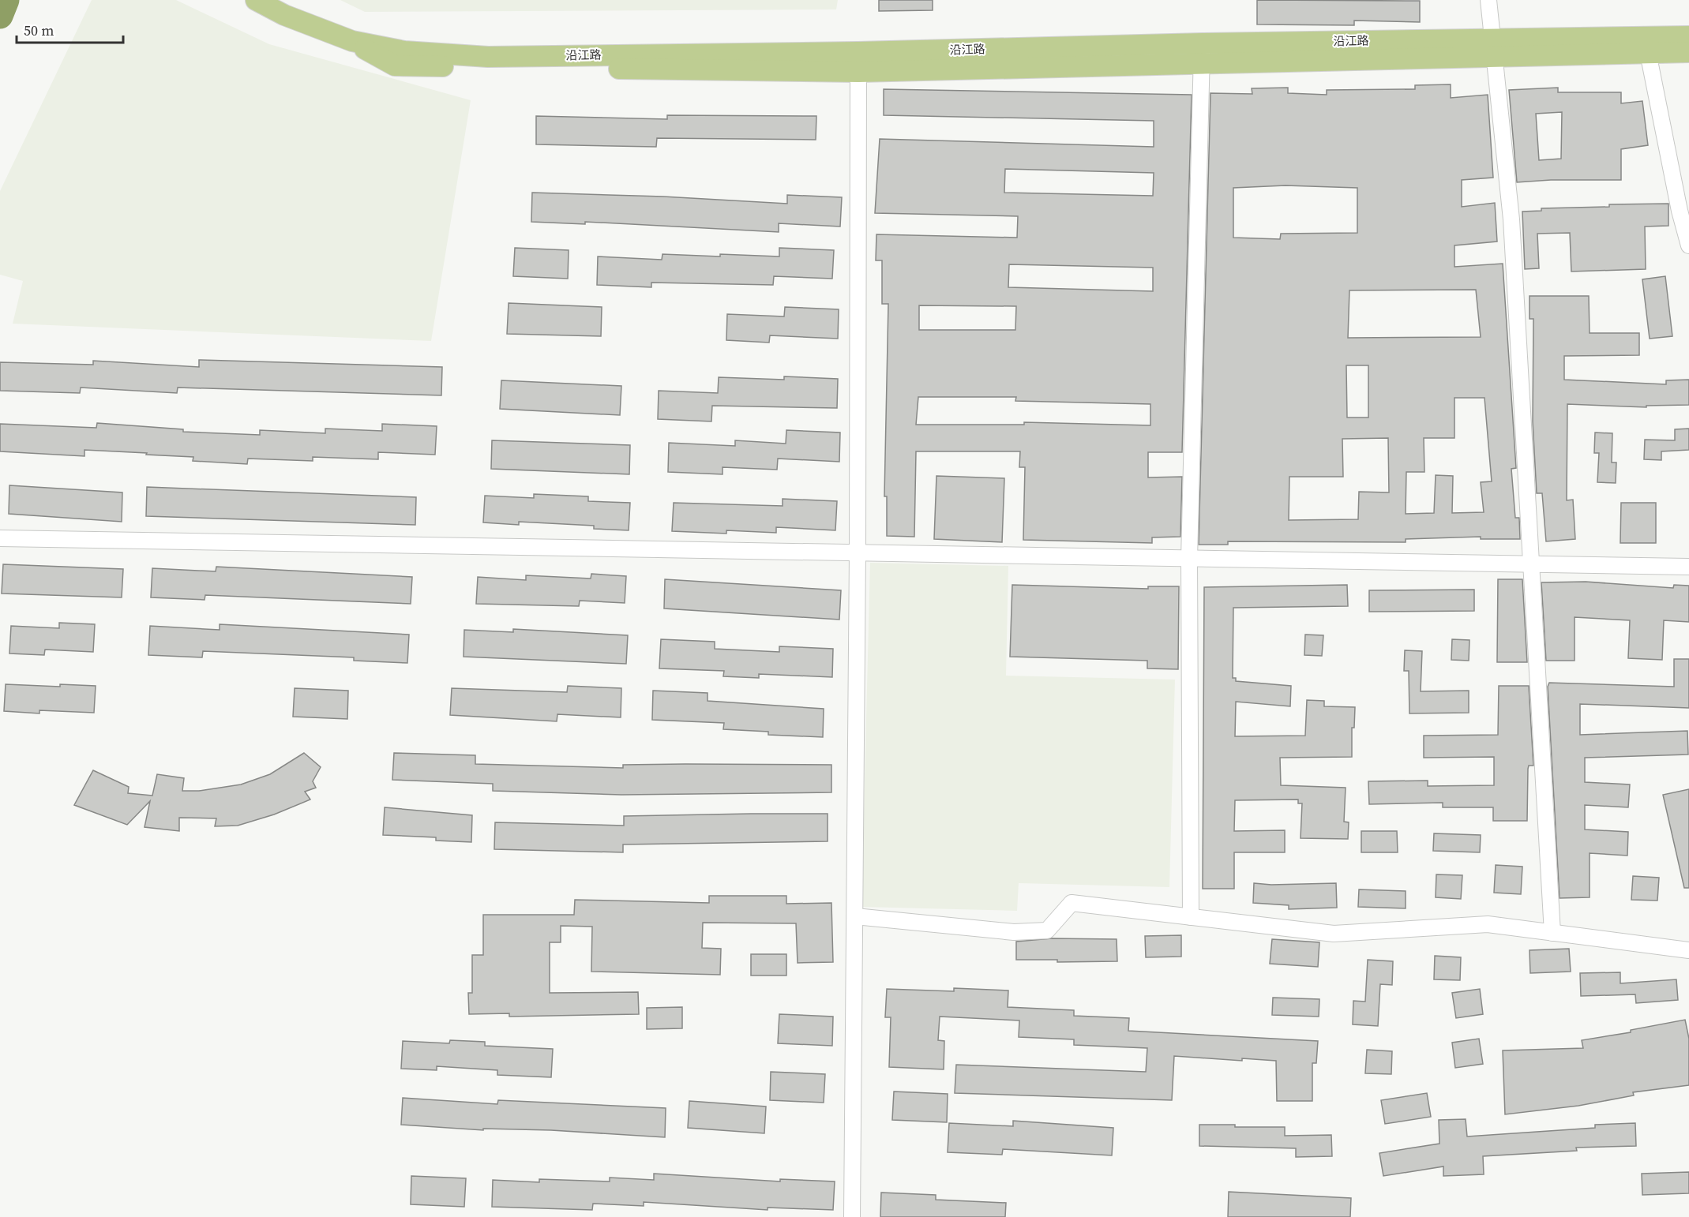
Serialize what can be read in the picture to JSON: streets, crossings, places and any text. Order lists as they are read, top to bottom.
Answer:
{
  "streets": {
    "main road": ["沿江路"]
  },
  "scale_bar": "50 m"
}
